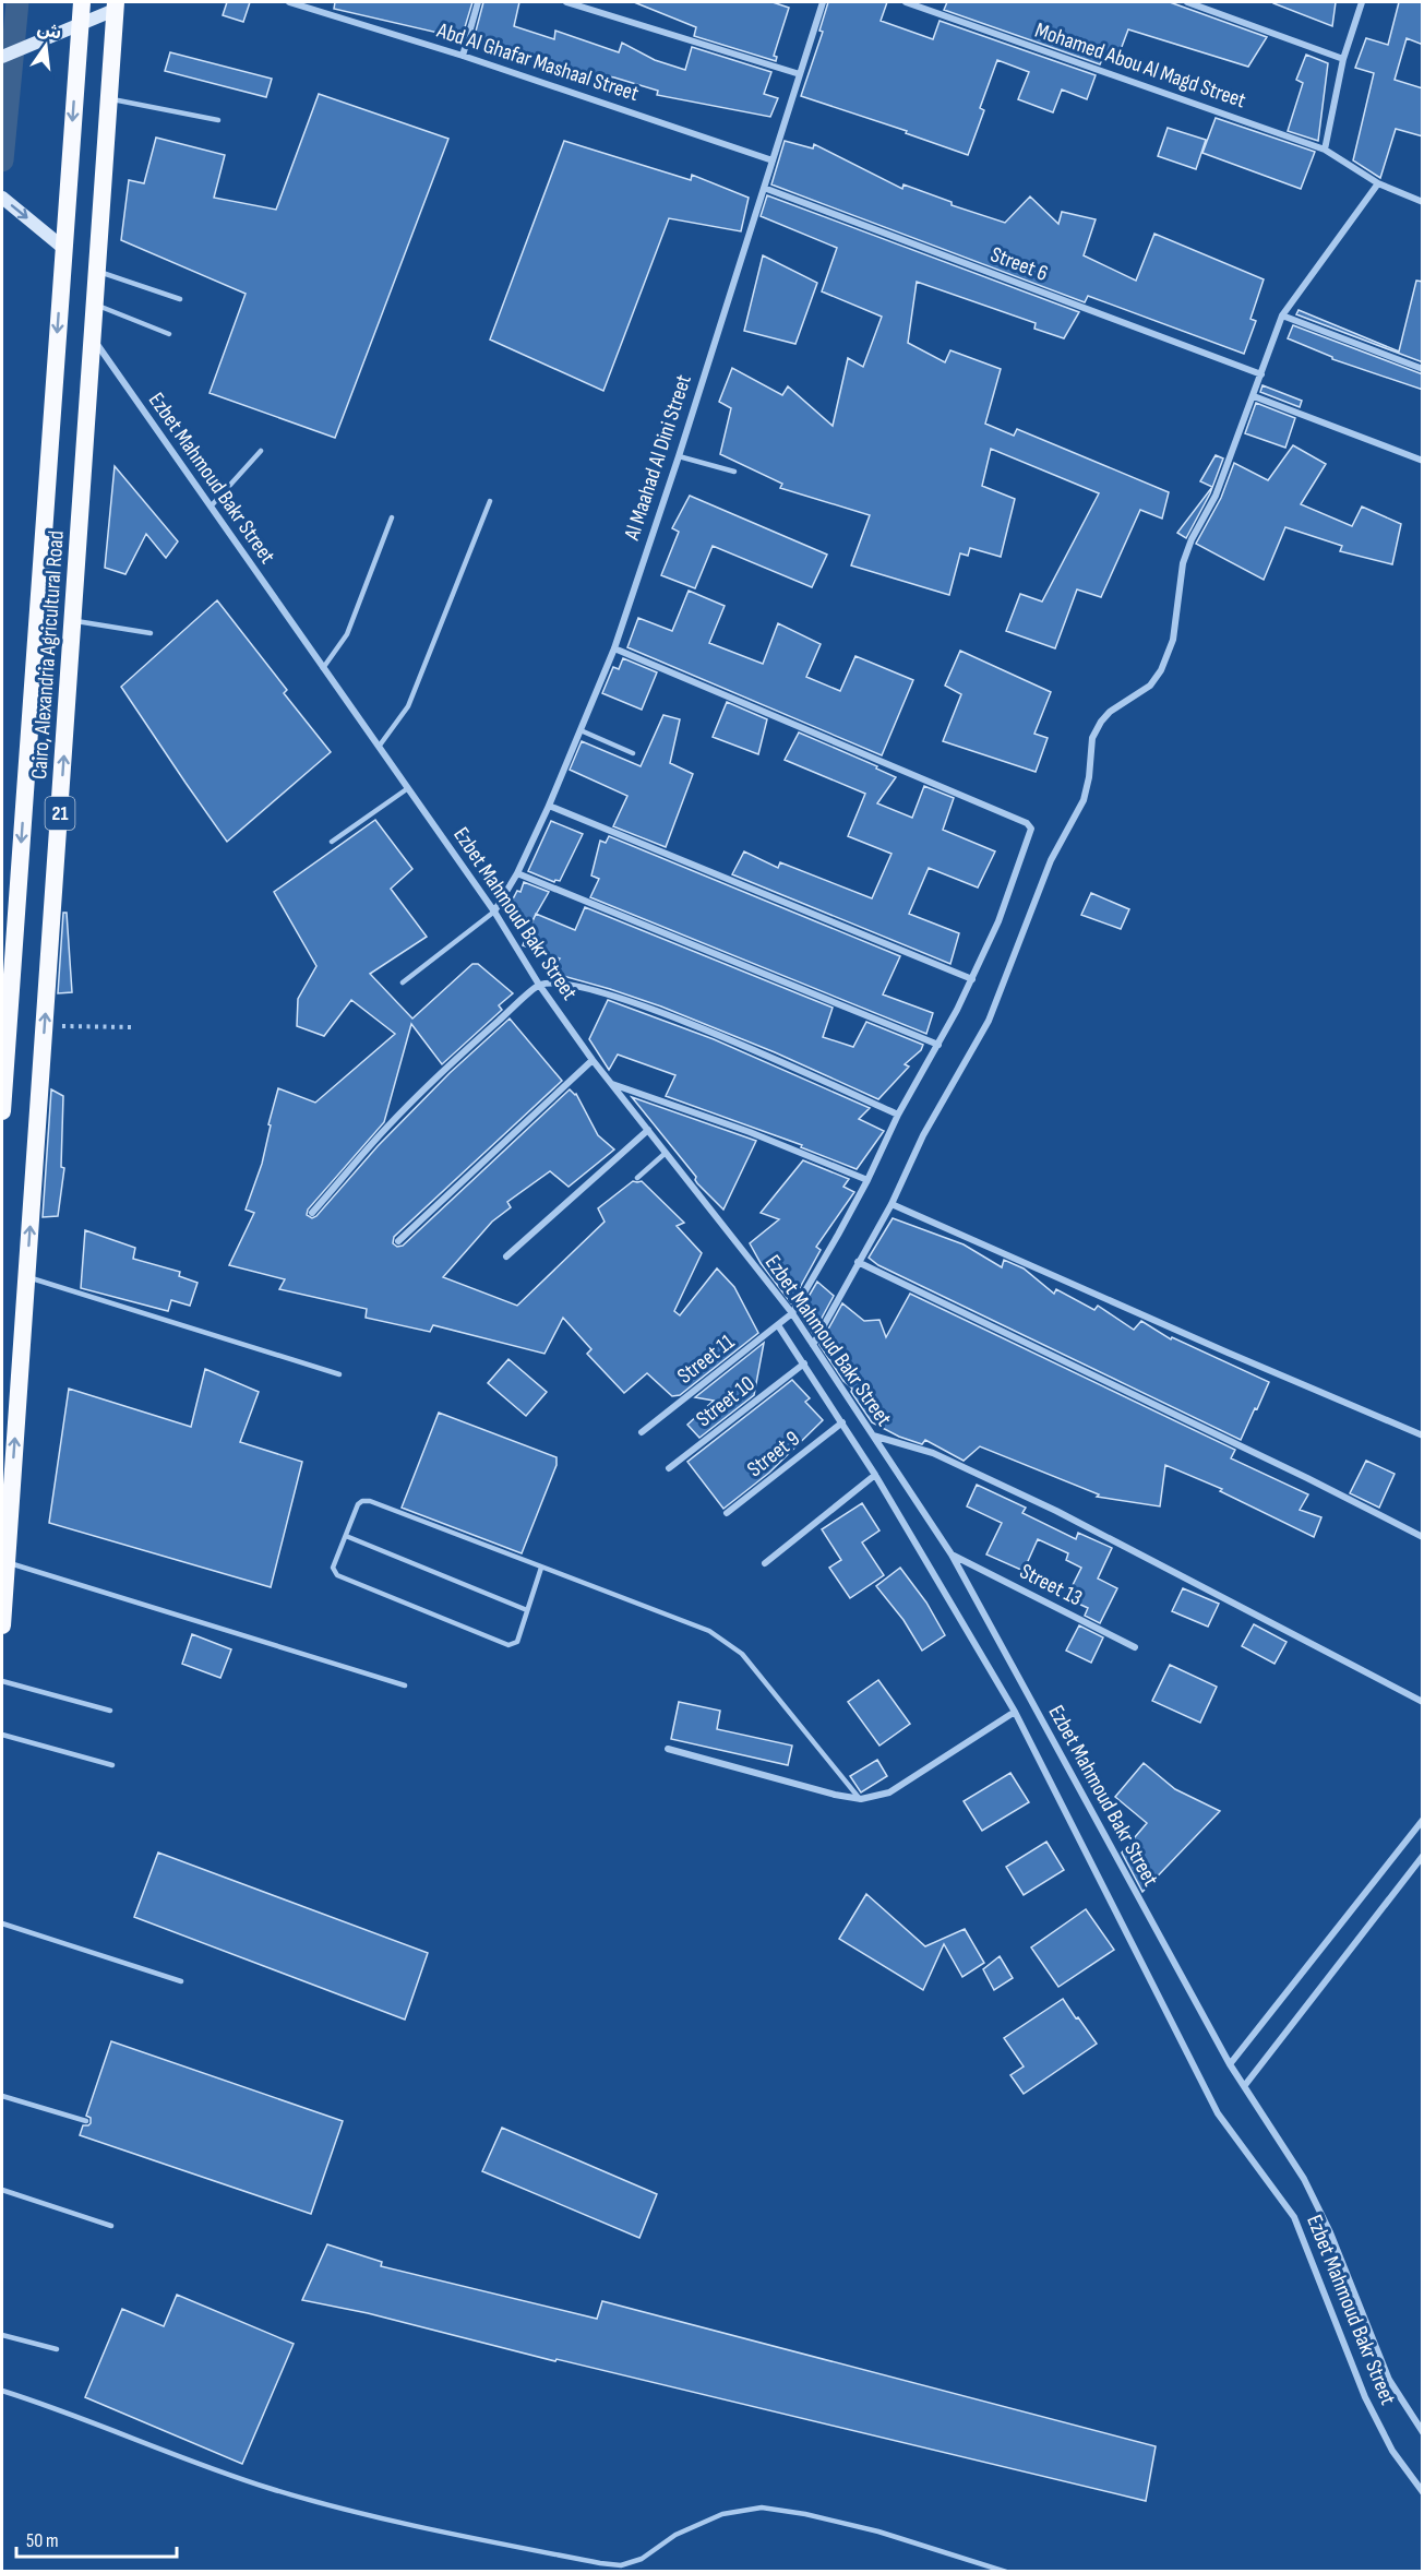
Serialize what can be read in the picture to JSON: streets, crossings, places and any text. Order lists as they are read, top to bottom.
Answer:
{
  "streets": {
    "highway": ["Cairo, Alexandria Agricultural Road", "21"],
    "street": [
      "Abd Al Ghafar Mashaal Street",
      "Mohamed Abou Al Magd Street",
      "Street 6",
      "Al Maahad Al Dini Street",
      "Ezbet Mahmoud Bakr Street",
      "Street 11",
      "Street 10",
      "Street 9",
      "Street 13"
    ]
  },
  "crossings": [
    ["Abd Al Ghafar Mashaal Street", "Al Maahad Al Dini Street"],
    ["Street 6", "Al Maahad Al Dini Street"],
    ["Al Maahad Al Dini Street", "Ezbet Mahmoud Bakr Street"],
    ["Ezbet Mahmoud Bakr Street", "Cairo, Alexandria Agricultural Road"],
    ["Ezbet Mahmoud Bakr Street", "Street 11"],
    ["Ezbet Mahmoud Bakr Street", "Street 10"],
    ["Ezbet Mahmoud Bakr Street", "Street 9"],
    ["Ezbet Mahmoud Bakr Street", "Street 13"]
  ],
  "scale_bar": "50 m",
  "north": "top"
}
